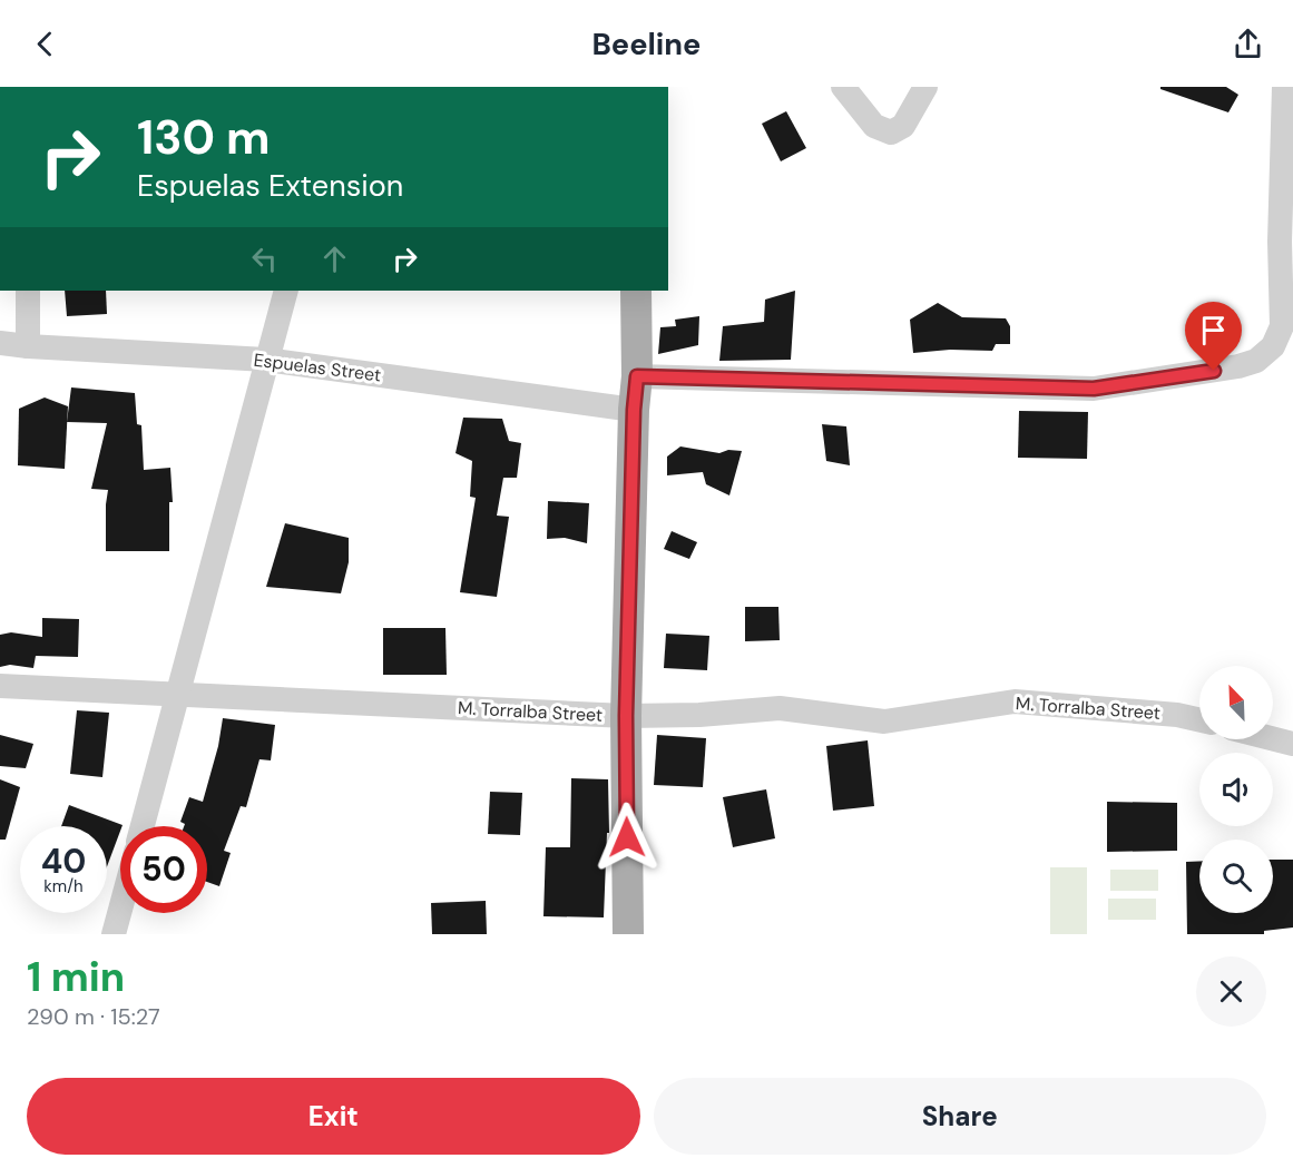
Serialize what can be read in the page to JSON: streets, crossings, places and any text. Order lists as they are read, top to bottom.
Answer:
{
  "streets": {
    "street": ["Espuelas Street", "M. Torralba Street"]
  },
  "north": "top left",
  "page": {
    "header": "Beeline",
    "turn": ["130 m", "Espuelas Extension"],
    "speed": "40 km/h",
    "limit": "50",
    "heading": ["1 min", "290 m · 15:27"],
    "buttons": ["Exit", "Share"]
  }
}
